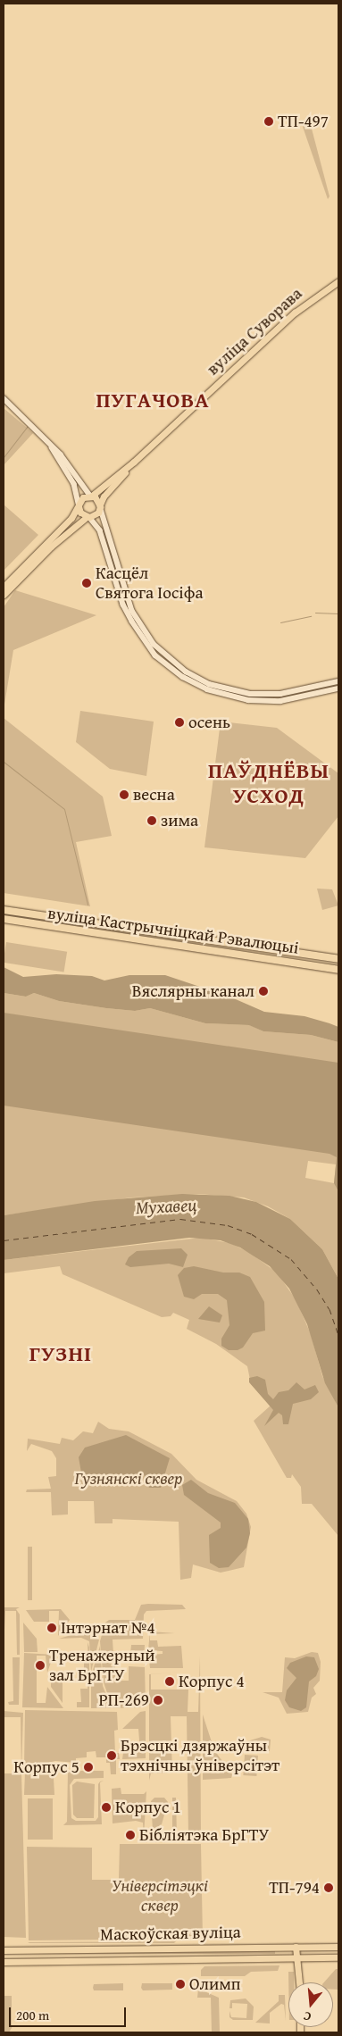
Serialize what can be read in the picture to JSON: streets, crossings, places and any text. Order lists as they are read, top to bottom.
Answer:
{
  "streets": {
    "highway": ["вуліца Кастрычніцкай Рэвалюцыі"],
    "main road": ["вуліца Суворава", "Маскоўская вуліца"]
  },
  "districts": ["ПУГАЧОВА", "ПАЎДНЁВЫ УСХОД", "ГУЗНІ"],
  "water": ["Мухавец"],
  "parks": ["Гузнянскі сквер", "Універсітэцкі сквер"],
  "places": [
    "ТП-497",
    "Касцёл Святога Іосіфа",
    "осень",
    "весна",
    "зима",
    "Вяслярны канал",
    "Інтэрнат №4",
    "Тренажерный зал БрГТУ",
    "Корпус 4",
    "РП-269",
    "Брэсцкі дзяржаўны тэхнічны ўніверсітэт",
    "Корпус 5",
    "Корпус 1",
    "Бібліятэка БрГТУ",
    "ТП-794",
    "Олимп"
  ],
  "scale_bar": "200 m",
  "north": "bottom"
}
